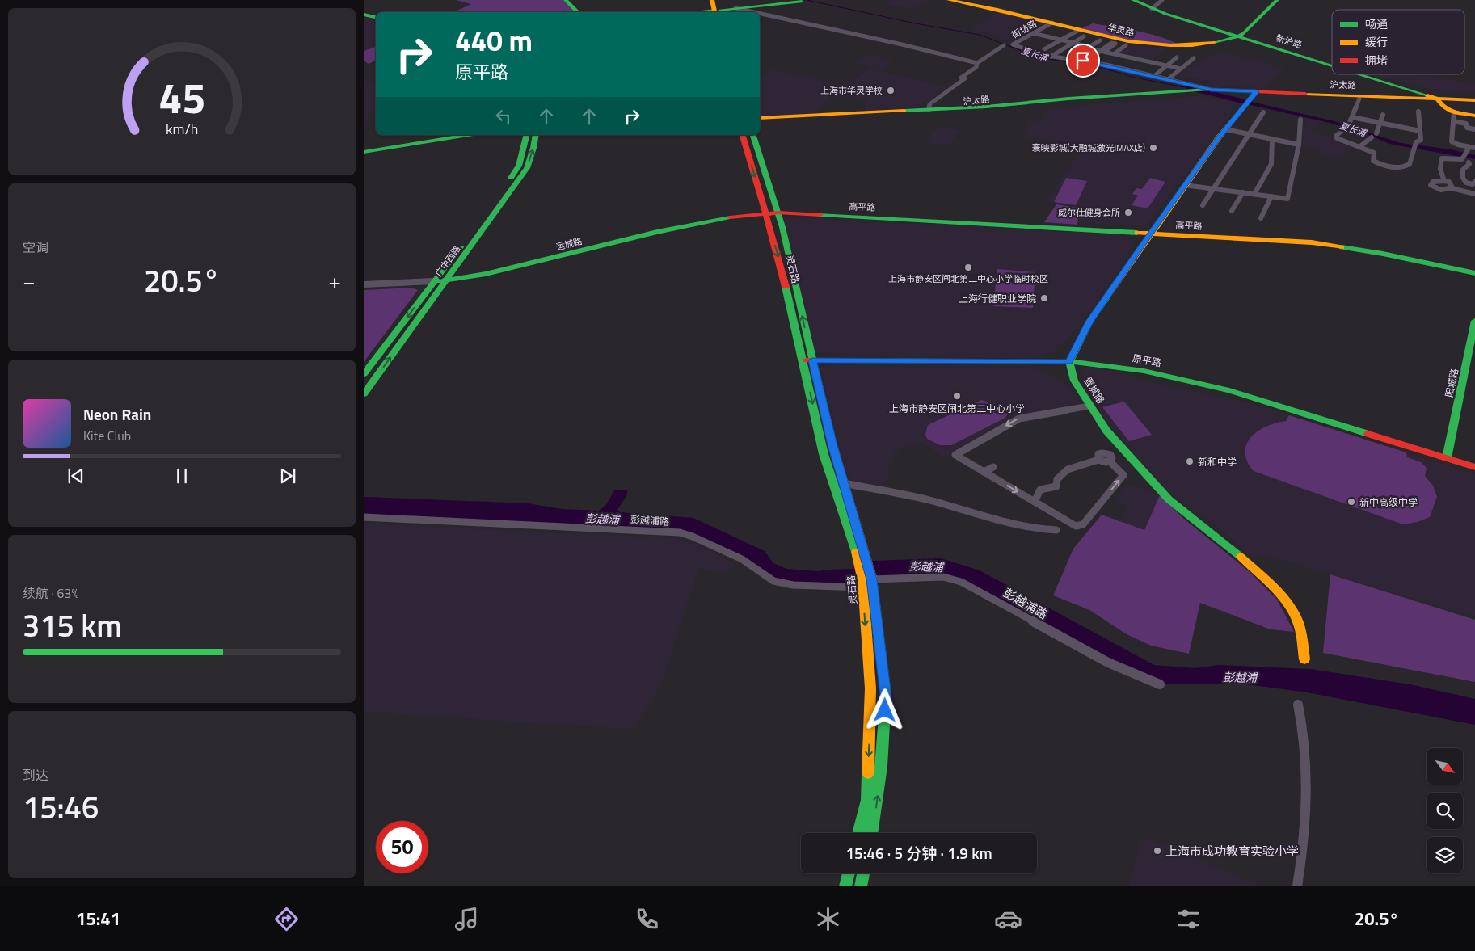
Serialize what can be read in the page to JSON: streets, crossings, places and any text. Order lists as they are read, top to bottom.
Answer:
{
  "streets": {
    "main road": [
      "华灵路",
      "新沪路",
      "沪太路",
      "高平路",
      "运城路",
      "广中西路",
      "灵石路",
      "原平路",
      "阳城路",
      "晋城路"
    ],
    "street": ["街坊路", "彭越浦路"]
  },
  "crossings": [
    ["街坊路", "华灵路"],
    ["街坊路", "沪太路"],
    ["华灵路", "新沪路"],
    ["新沪路", "沪太路"],
    ["高平路", "运城路"],
    ["高平路", "灵石路"],
    ["运城路", "广中西路"],
    ["运城路", "灵石路"],
    ["灵石路", "原平路"],
    ["灵石路", "彭越浦路"],
    ["原平路", "阳城路"],
    ["原平路", "晋城路"]
  ],
  "water": ["夏长浦", "彭越浦"],
  "places": [
    "上海市华灵学校",
    "寰映影城(大融城激光IMAX店)",
    "威尔仕健身会所",
    "上海市静安区闸北第二中心小学临时校区",
    "上海行健职业学院",
    "上海市静安区闸北第二中心小学",
    "新和中学",
    "新中高级中学",
    "上海市成功教育实验小学"
  ],
  "legend": ["畅通", "缓行", "拥堵"],
  "north": "bottom right",
  "page": {
    "turn": ["440 m", "原平路"],
    "tile": [
      "空调",
      ["续航 · 63%", "315 km"],
      ["到达", "15:46"]
    ],
    "heat": ["−", "20.5°", "+"],
    "song": ["Neon Rain", "Kite Club"],
    "limit": "50",
    "trip": "15:46 · 5 分钟 · 1.9 km",
    "tabs": ["15:41", "20.5°"],
    "gauge": ["45", "km/h"]
  }
}
